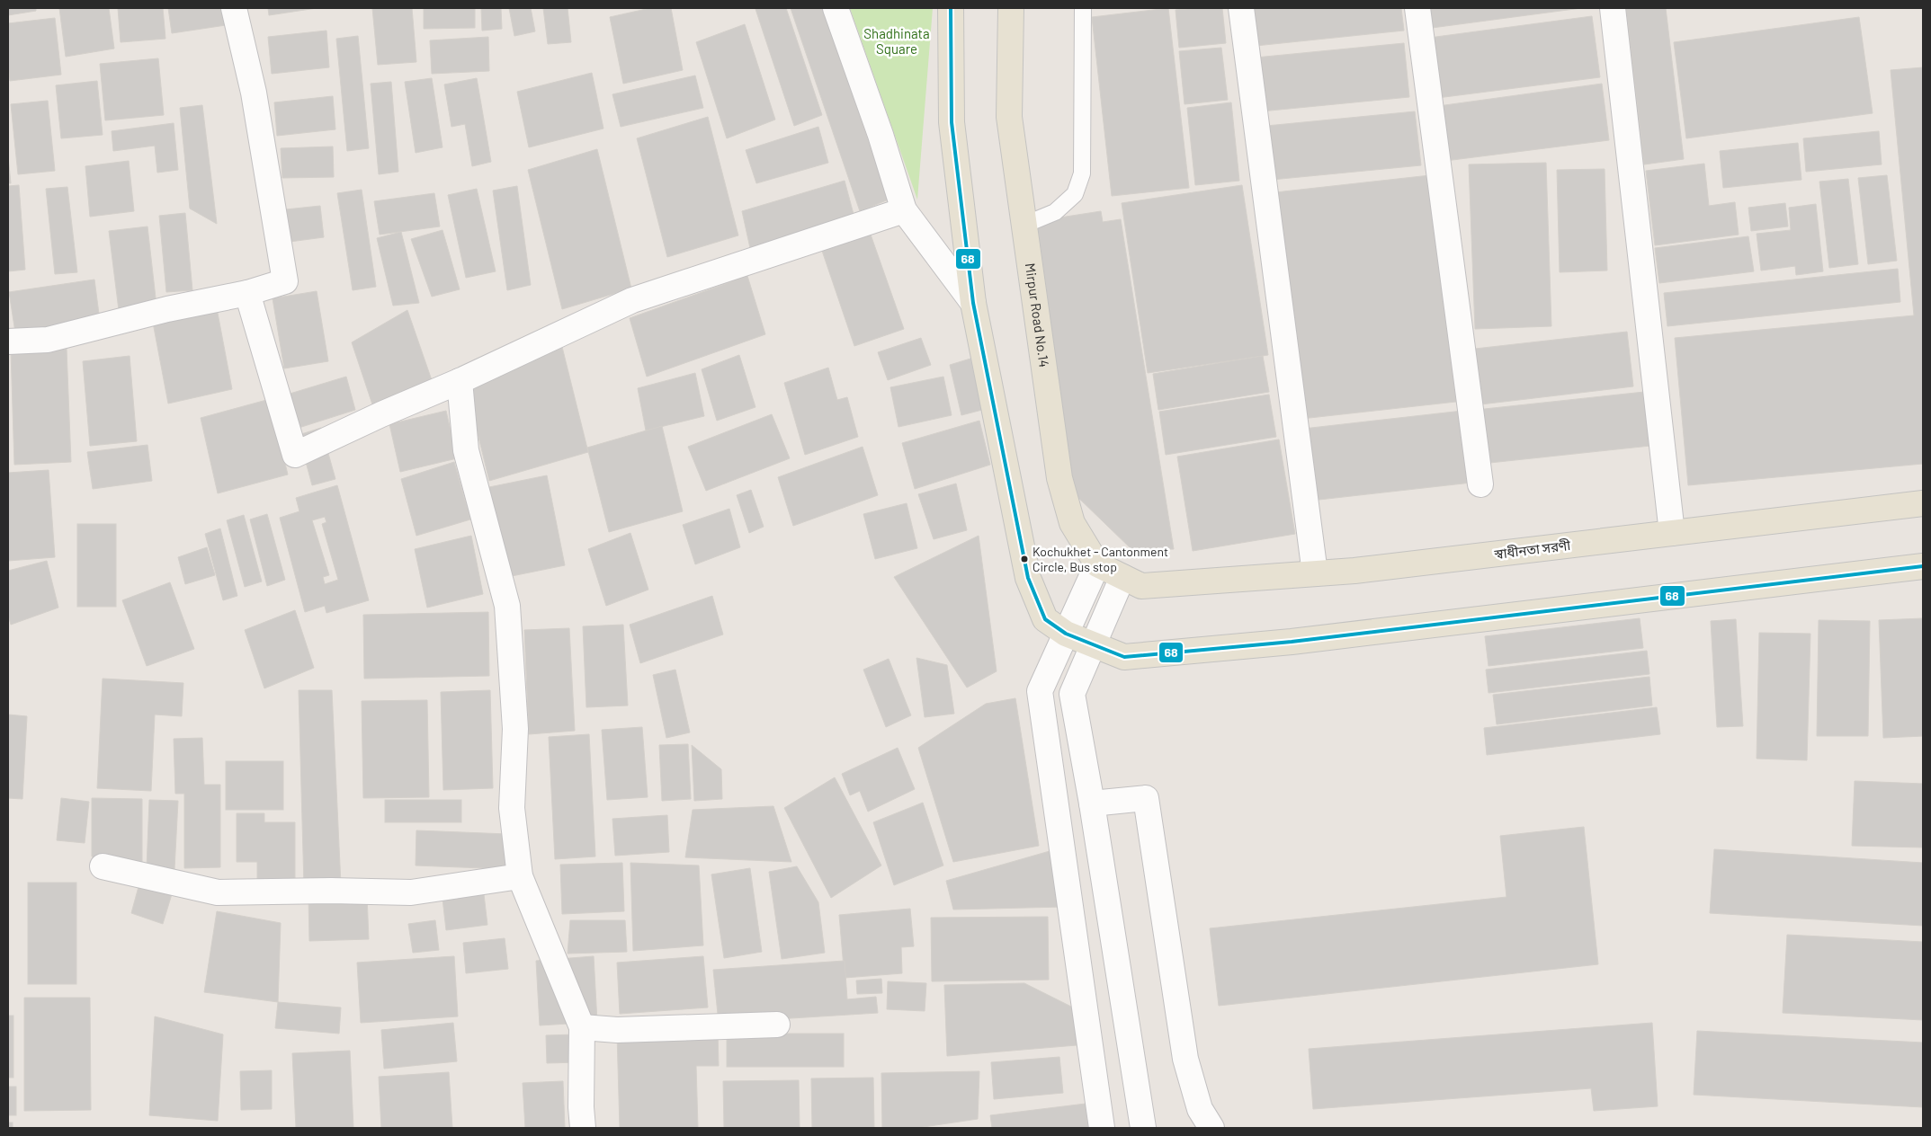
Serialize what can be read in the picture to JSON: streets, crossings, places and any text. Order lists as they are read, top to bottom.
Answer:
{
  "streets": {
    "main road": ["Mirpur Road No.14", "স্বাধীনতা সরণী"]
  },
  "parks": ["Shadhinata Square"],
  "places": ["Kochukhet - Cantonment Circle, Bus stop"],
  "lines": ["transit line 68"]
}
